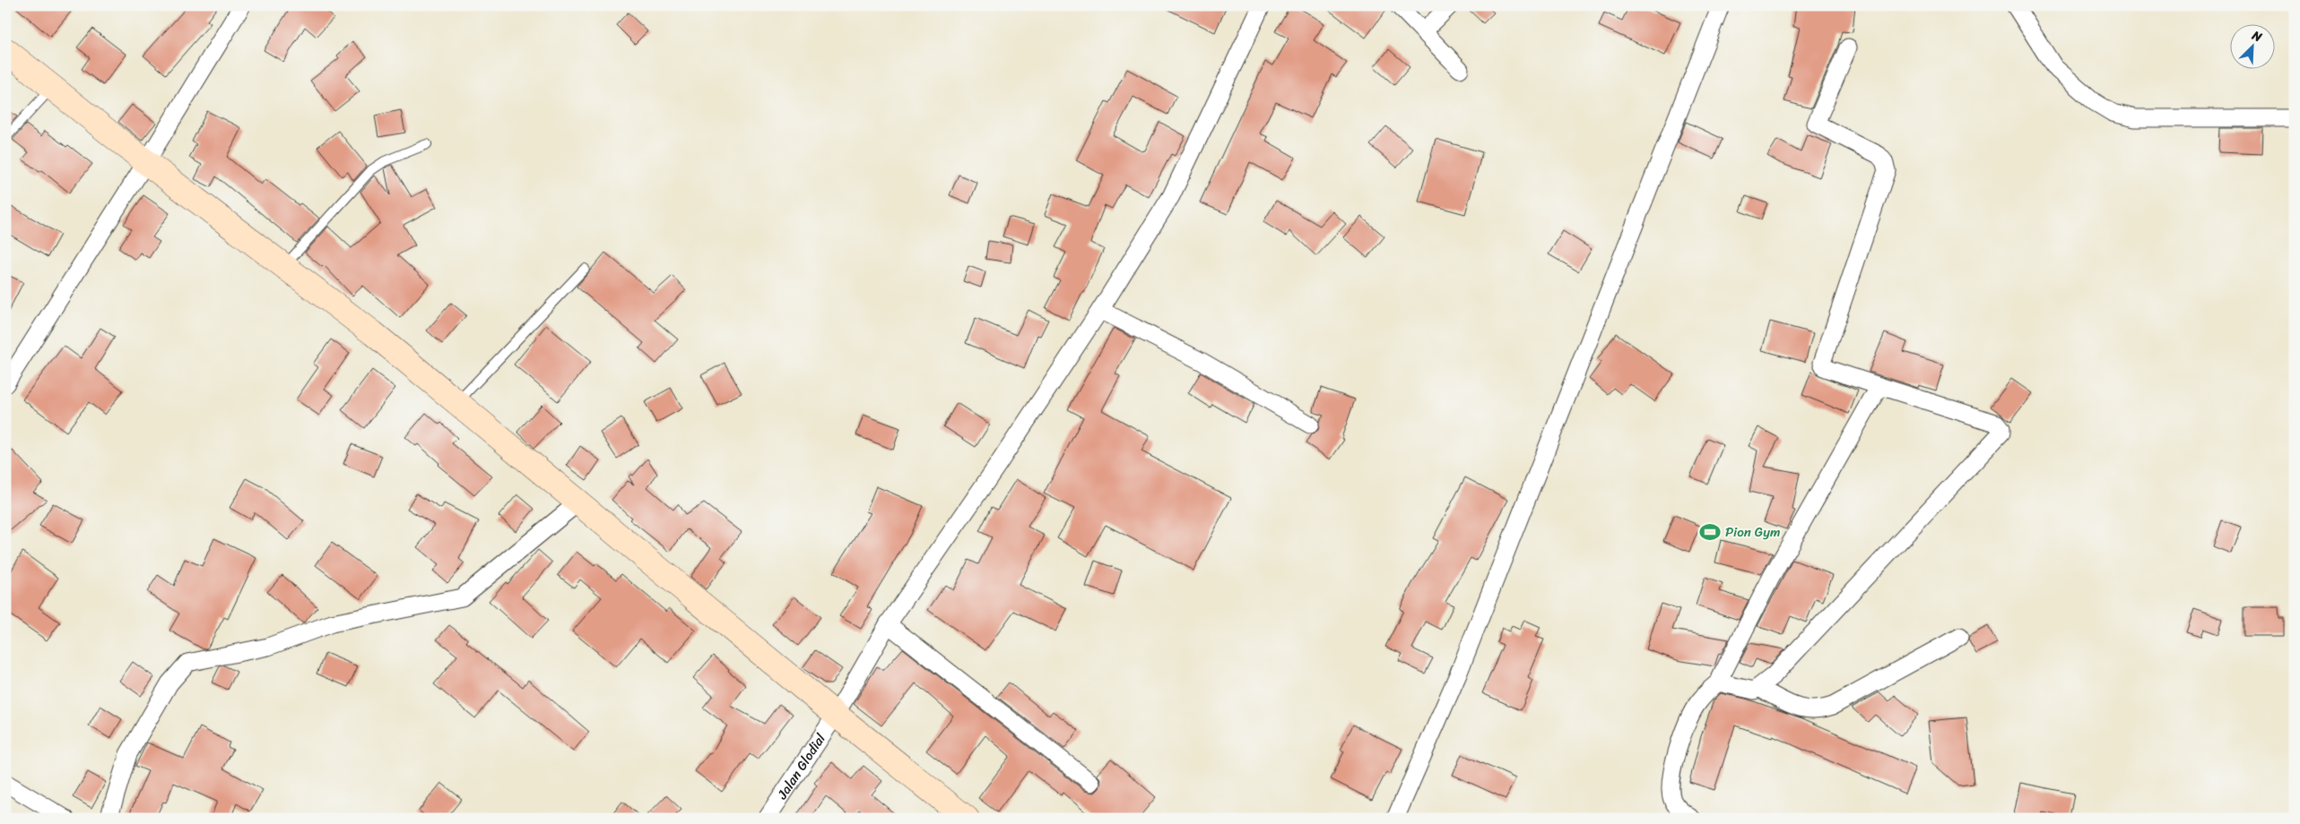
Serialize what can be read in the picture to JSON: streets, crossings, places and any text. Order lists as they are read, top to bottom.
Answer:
{
  "streets": {
    "street": ["Jalan Glodial"]
  },
  "places": {
    "sports": ["Pion Gym"]
  },
  "north": "top right"
}
